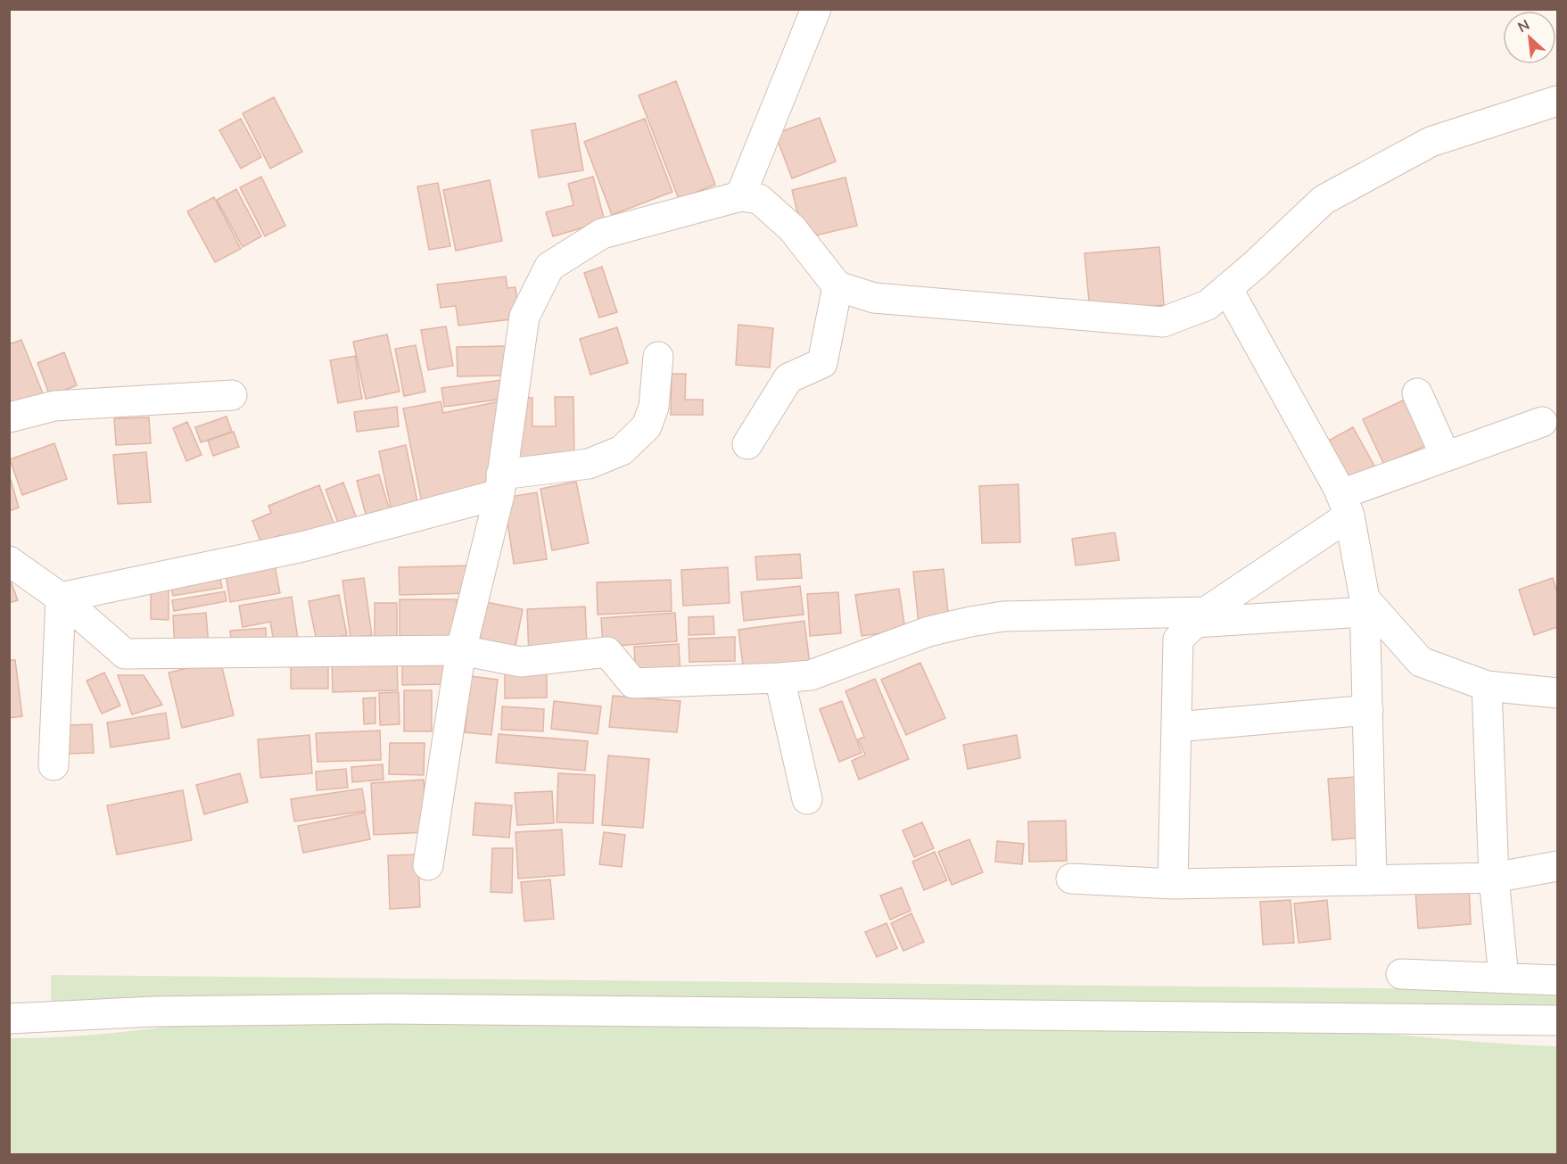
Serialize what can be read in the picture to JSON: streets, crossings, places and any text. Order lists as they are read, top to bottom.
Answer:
{
  "north": "top left"
}
